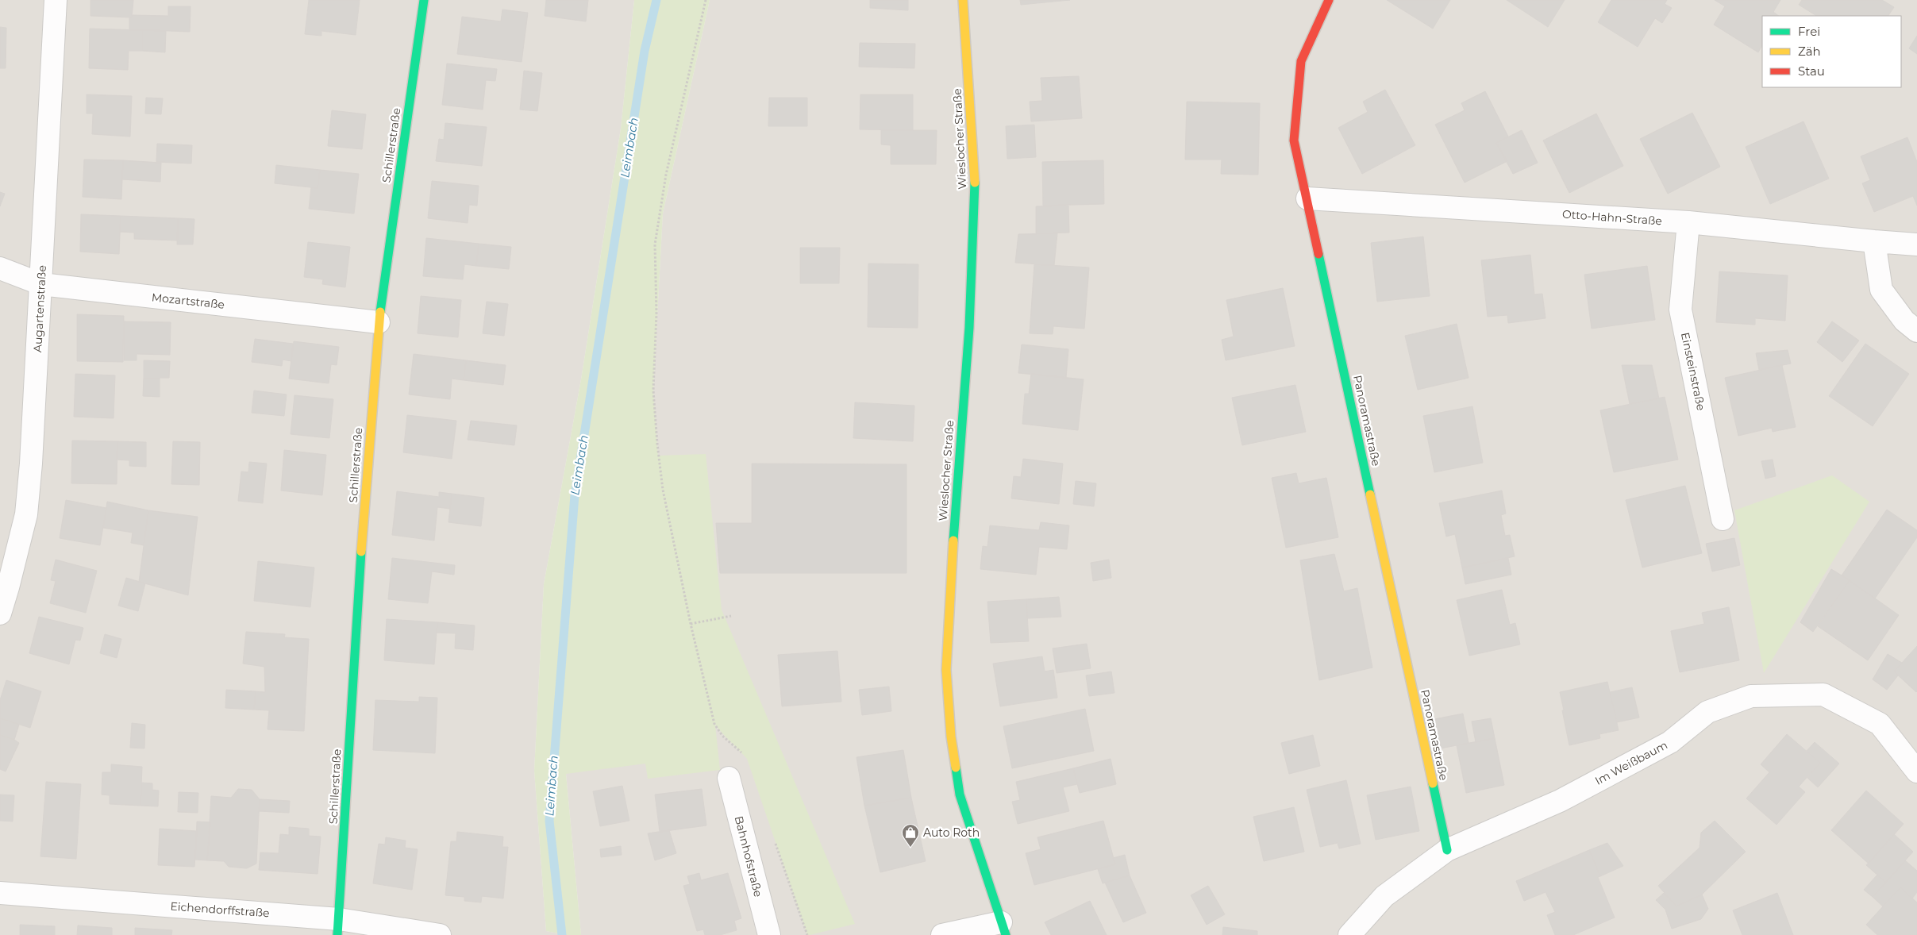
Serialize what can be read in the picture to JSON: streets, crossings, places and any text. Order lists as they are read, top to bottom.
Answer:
{
  "streets": {
    "street": [
      "Wieslocher Straße",
      "Schillerstraße",
      "Otto-Hahn-Straße",
      "Mozartstraße",
      "Augartenstraße",
      "Einsteinstraße",
      "Panoramastraße",
      "Im Weißbaum",
      "Bahnhofstraße",
      "Eichendorffstraße"
    ]
  },
  "crossings": [
    ["Schillerstraße", "Mozartstraße"],
    ["Schillerstraße", "Eichendorffstraße"],
    ["Otto-Hahn-Straße", "Einsteinstraße"],
    ["Otto-Hahn-Straße", "Panoramastraße"],
    ["Mozartstraße", "Augartenstraße"],
    ["Panoramastraße", "Im Weißbaum"]
  ],
  "water": ["Leimbach"],
  "places": {
    "shop": ["Auto Roth"]
  },
  "legend": ["Frei", "Zäh", "Stau"]
}
